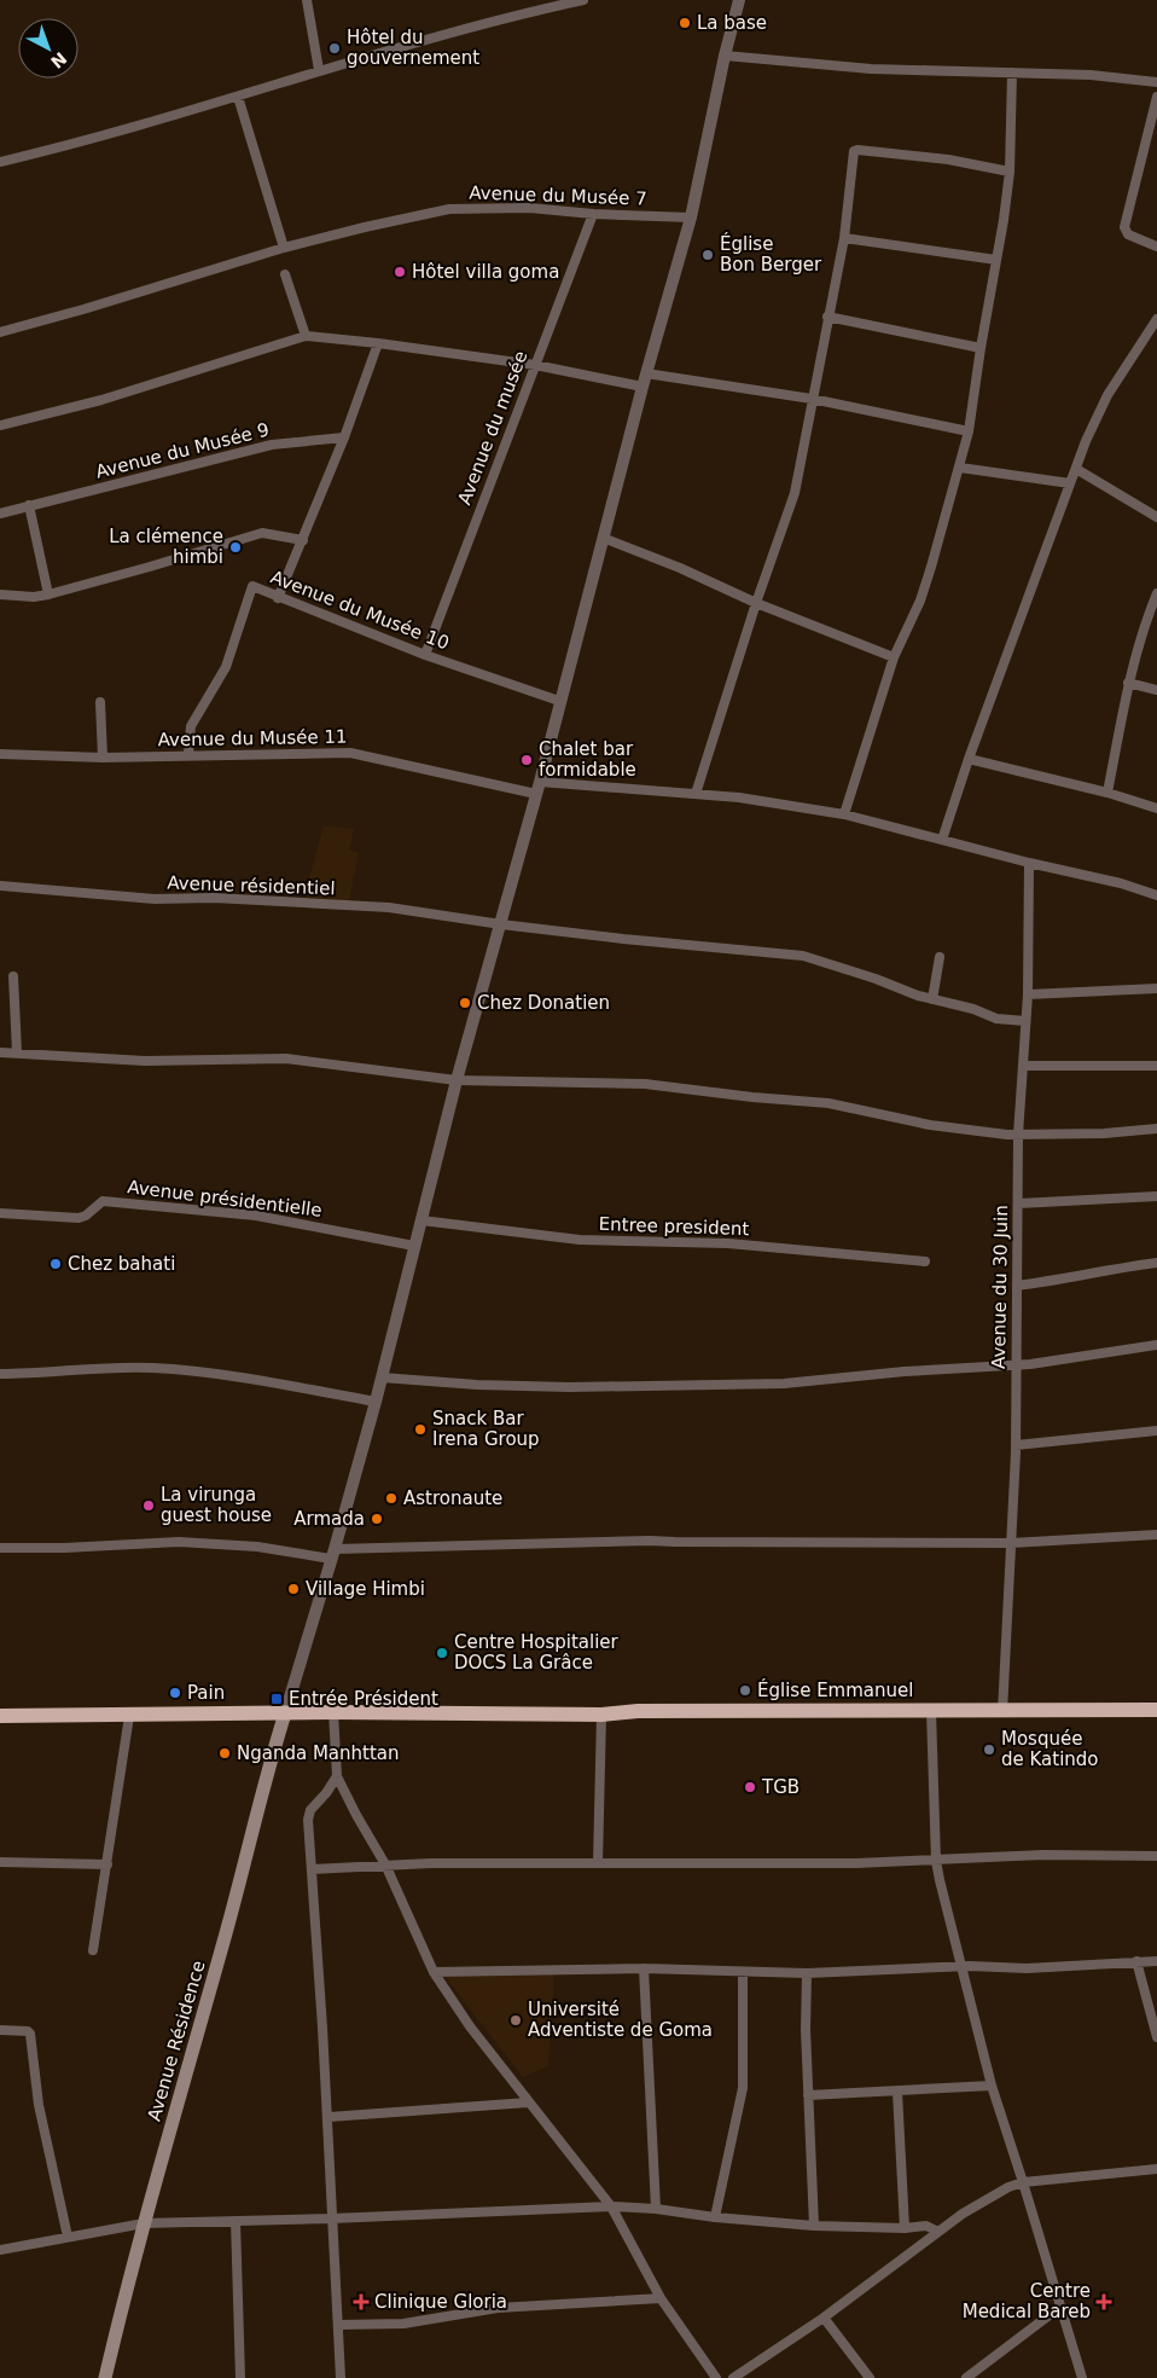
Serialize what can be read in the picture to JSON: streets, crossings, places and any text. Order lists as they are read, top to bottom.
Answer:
{
  "streets": {
    "main road": ["Avenue Résidence"],
    "street": [
      "Avenue du Musée 7",
      "Avenue du musée",
      "Avenue du Musée 9",
      "Avenue du Musée 10",
      "Avenue du Musée 11",
      "Avenue résidentiel",
      "Avenue présidentielle",
      "Entree president",
      "Avenue du 30 Juin"
    ]
  },
  "crossings": [
    ["Avenue du Musée 7", "Avenue du musée"],
    ["Avenue du musée", "Avenue du Musée 10"],
    ["Avenue du Musée 10", "Avenue du Musée 11"],
    ["Avenue du Musée 11", "Avenue du 30 Juin"],
    ["Avenue résidentiel", "Avenue du 30 Juin"]
  ],
  "places": {
    "other": [
      "La base",
      "Hôtel du gouvernement",
      "Église Bon Berger",
      "Hôtel villa goma",
      "La clémence himbi",
      "Chalet bar formidable",
      "Chez Donatien",
      "Chez bahati",
      "Snack Bar Irena Group",
      "Astronaute",
      "La virunga guest house",
      "Armada",
      "Village Himbi",
      "Centre Hospitalier DOCS La Grâce",
      "Église Emmanuel",
      "Pain",
      "Mosquée de Katindo",
      "Nganda Manhttan",
      "TGB",
      "Université Adventiste de Goma"
    ],
    "transit": ["Entrée Président"],
    "health": ["Clinique Gloria", "Centre Medical Bareb"]
  },
  "north": "bottom right"
}
